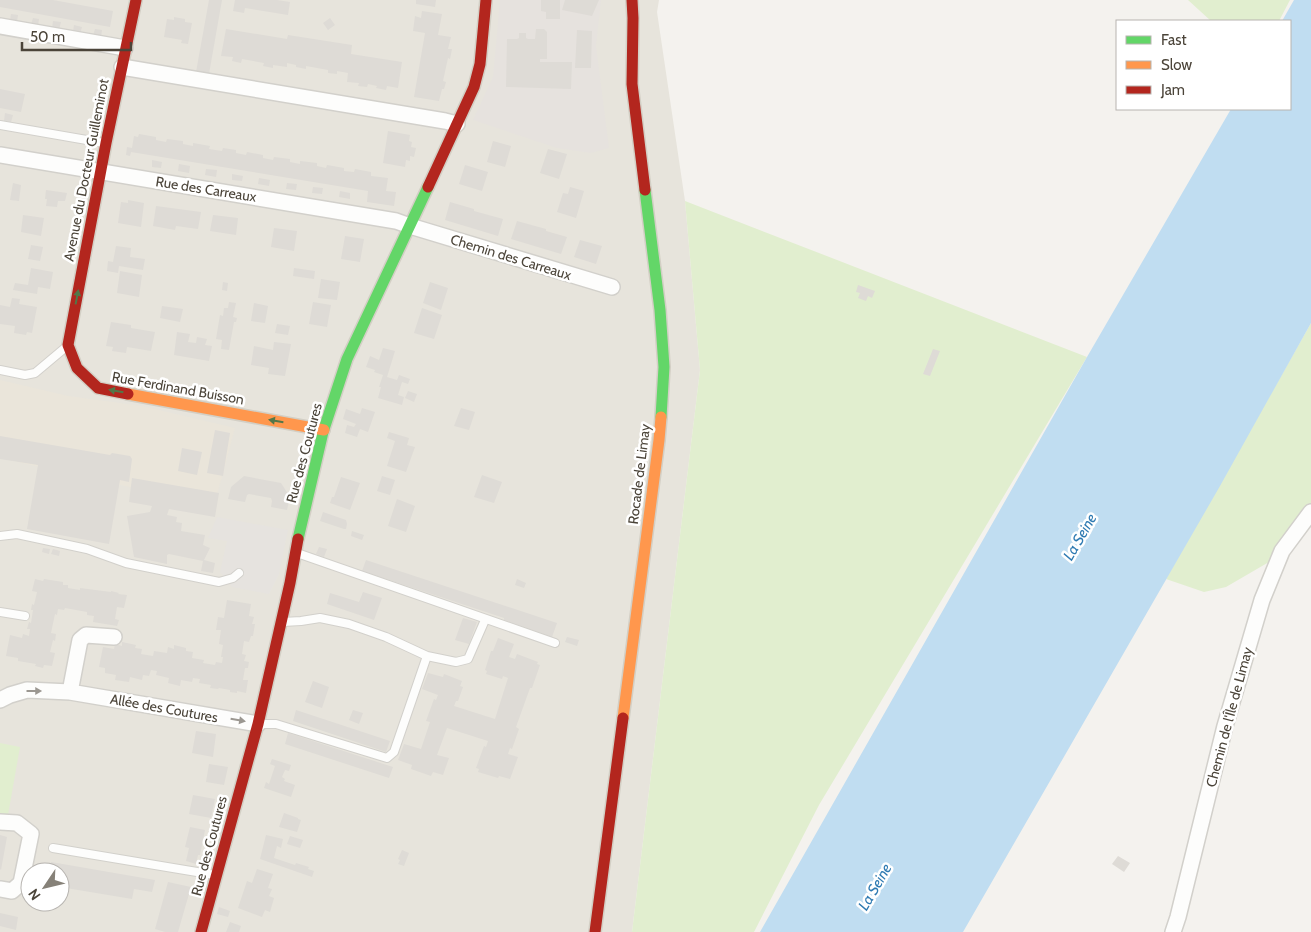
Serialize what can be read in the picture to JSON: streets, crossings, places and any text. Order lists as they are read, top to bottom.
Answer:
{
  "streets": {
    "street": [
      "Avenue du Docteur Guilleminot",
      "Rue des Carreaux",
      "Chemin des Carreaux",
      "Rue Ferdinand Buisson",
      "Rue des Coutures",
      "Rocade de Limay",
      "Allée des Coutures",
      "Chemin de l'Île de Limay"
    ]
  },
  "crossings": [
    ["Avenue du Docteur Guilleminot", "Rue des Carreaux"],
    ["Avenue du Docteur Guilleminot", "Rue Ferdinand Buisson"],
    ["Rue des Carreaux", "Chemin des Carreaux"],
    ["Rue des Carreaux", "Rue des Coutures"],
    ["Chemin des Carreaux", "Rue des Coutures"],
    ["Rue Ferdinand Buisson", "Rue des Coutures"],
    ["Rue des Coutures", "Allée des Coutures"]
  ],
  "one_way": ["Avenue du Docteur Guilleminot", "Rue Ferdinand Buisson", "Allée des Coutures"],
  "water": ["La Seine"],
  "legend": ["Fast", "Slow", "Jam"],
  "scale_bar": "50 m",
  "north": "bottom left"
}
